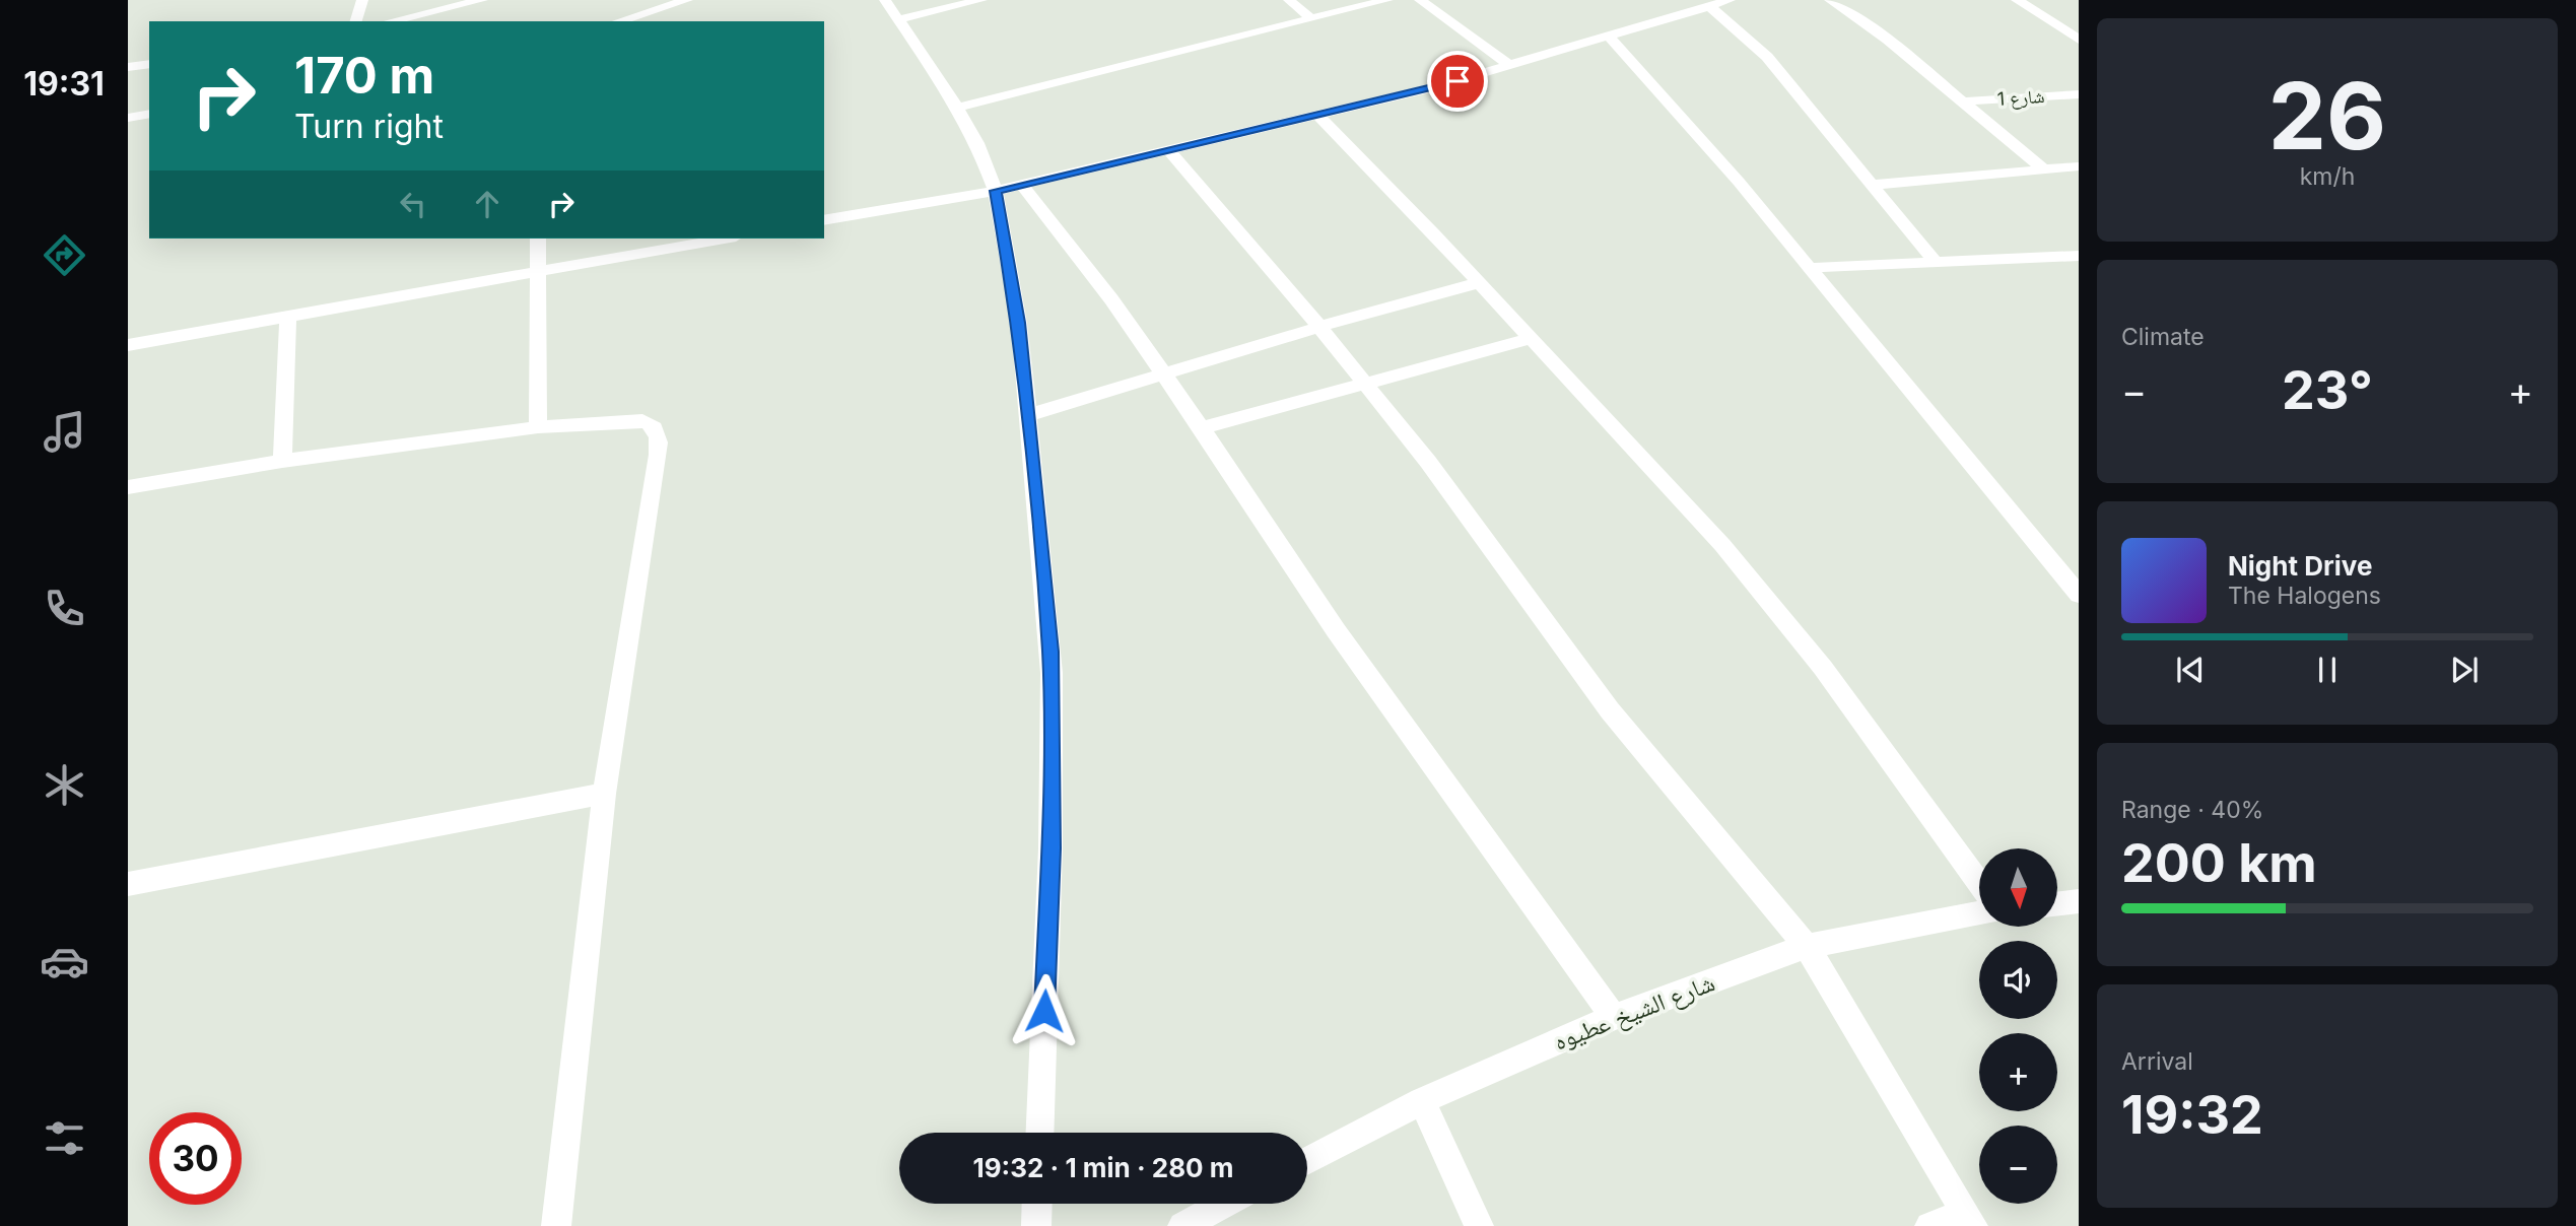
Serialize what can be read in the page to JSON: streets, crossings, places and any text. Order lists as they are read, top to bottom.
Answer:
{
  "streets": {
    "street": ["شارع 1", "شارع الشيخ عطيوه"]
  },
  "north": "bottom",
  "page": {
    "tabs": "19:31",
    "tile": [
      ["26", "km/h"],
      "Climate",
      ["Range · 40%", "200 km"],
      ["Arrival", "19:32"]
    ],
    "turn": ["170 m", "Turn right"],
    "heat": ["−", "23°", "+"],
    "song": ["Night Drive", "The Halogens"],
    "map_buttons": ["+", "−"],
    "limit": "30",
    "trip": "19:32 · 1 min · 280 m"
  }
}
